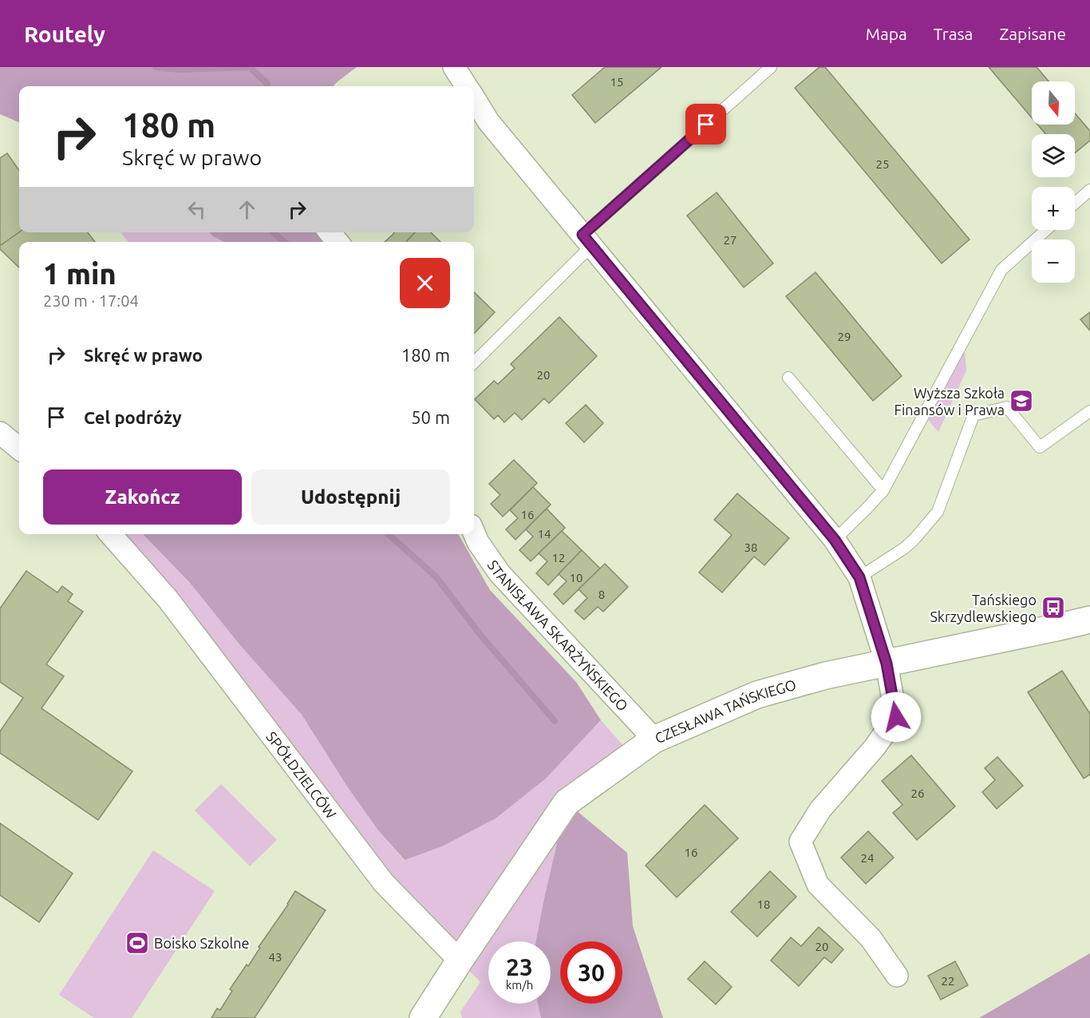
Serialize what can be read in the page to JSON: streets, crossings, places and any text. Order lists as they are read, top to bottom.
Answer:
{
  "streets": {
    "street": ["STANISŁAWA SKARŻYŃSKIEGO", "CZESŁAWA TAŃSKIEGO", "SPÓŁDZIELCÓW"]
  },
  "crossings": [
    ["STANISŁAWA SKARŻYŃSKIEGO", "CZESŁAWA TAŃSKIEGO"],
    ["CZESŁAWA TAŃSKIEGO", "SPÓŁDZIELCÓW"]
  ],
  "places": {
    "school or university": ["Wyższa Szkoła Finansów i Prawa"],
    "bus stop": ["Tańskiego Skrzydlewskiego"],
    "sports": ["Boisko Szkolne"]
  },
  "house_numbers": [
    "15",
    "25",
    "27",
    "29",
    "20",
    "16",
    "14",
    "38",
    "12",
    "10",
    "8",
    "26",
    "16",
    "24",
    "18",
    "20",
    "43",
    "22"
  ],
  "north": "bottom",
  "page": {
    "header": "Routely",
    "nav": ["Mapa", "Trasa", "Zapisane"],
    "map_buttons": ["+", "−"],
    "turn": ["180 m", "Skręć w prawo"],
    "heading": ["1 min", "230 m · 17:04"],
    "list": [
      {
        "name": "Skręć w prawo",
        "value": "180 m"
      },
      {
        "name": "Cel podróży",
        "value": "50 m"
      }
    ],
    "buttons": ["Zakończ", "Udostępnij"],
    "speed": "23 km/h",
    "limit": "30"
  }
}
